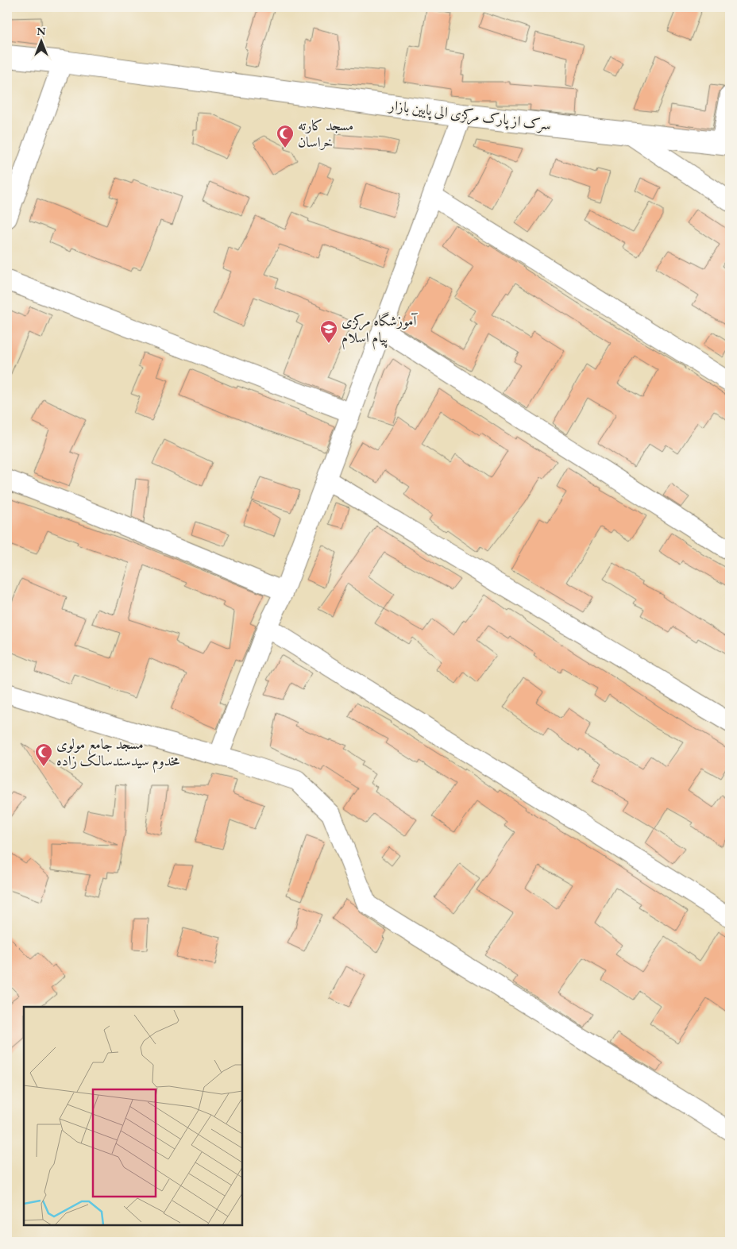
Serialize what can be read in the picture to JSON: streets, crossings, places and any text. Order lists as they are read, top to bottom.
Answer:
{
  "streets": {
    "main road": ["سرک از پارک مرکزی الی پایین بازار"]
  },
  "places": {
    "mosque": ["مسجد کارته خراسان", "مسجد جامع مولوی مخدوم سیدسندسالک زاده"],
    "school or university": ["آموزشگاه مرکزی پیام اسلام"]
  },
  "north": "top"
}
